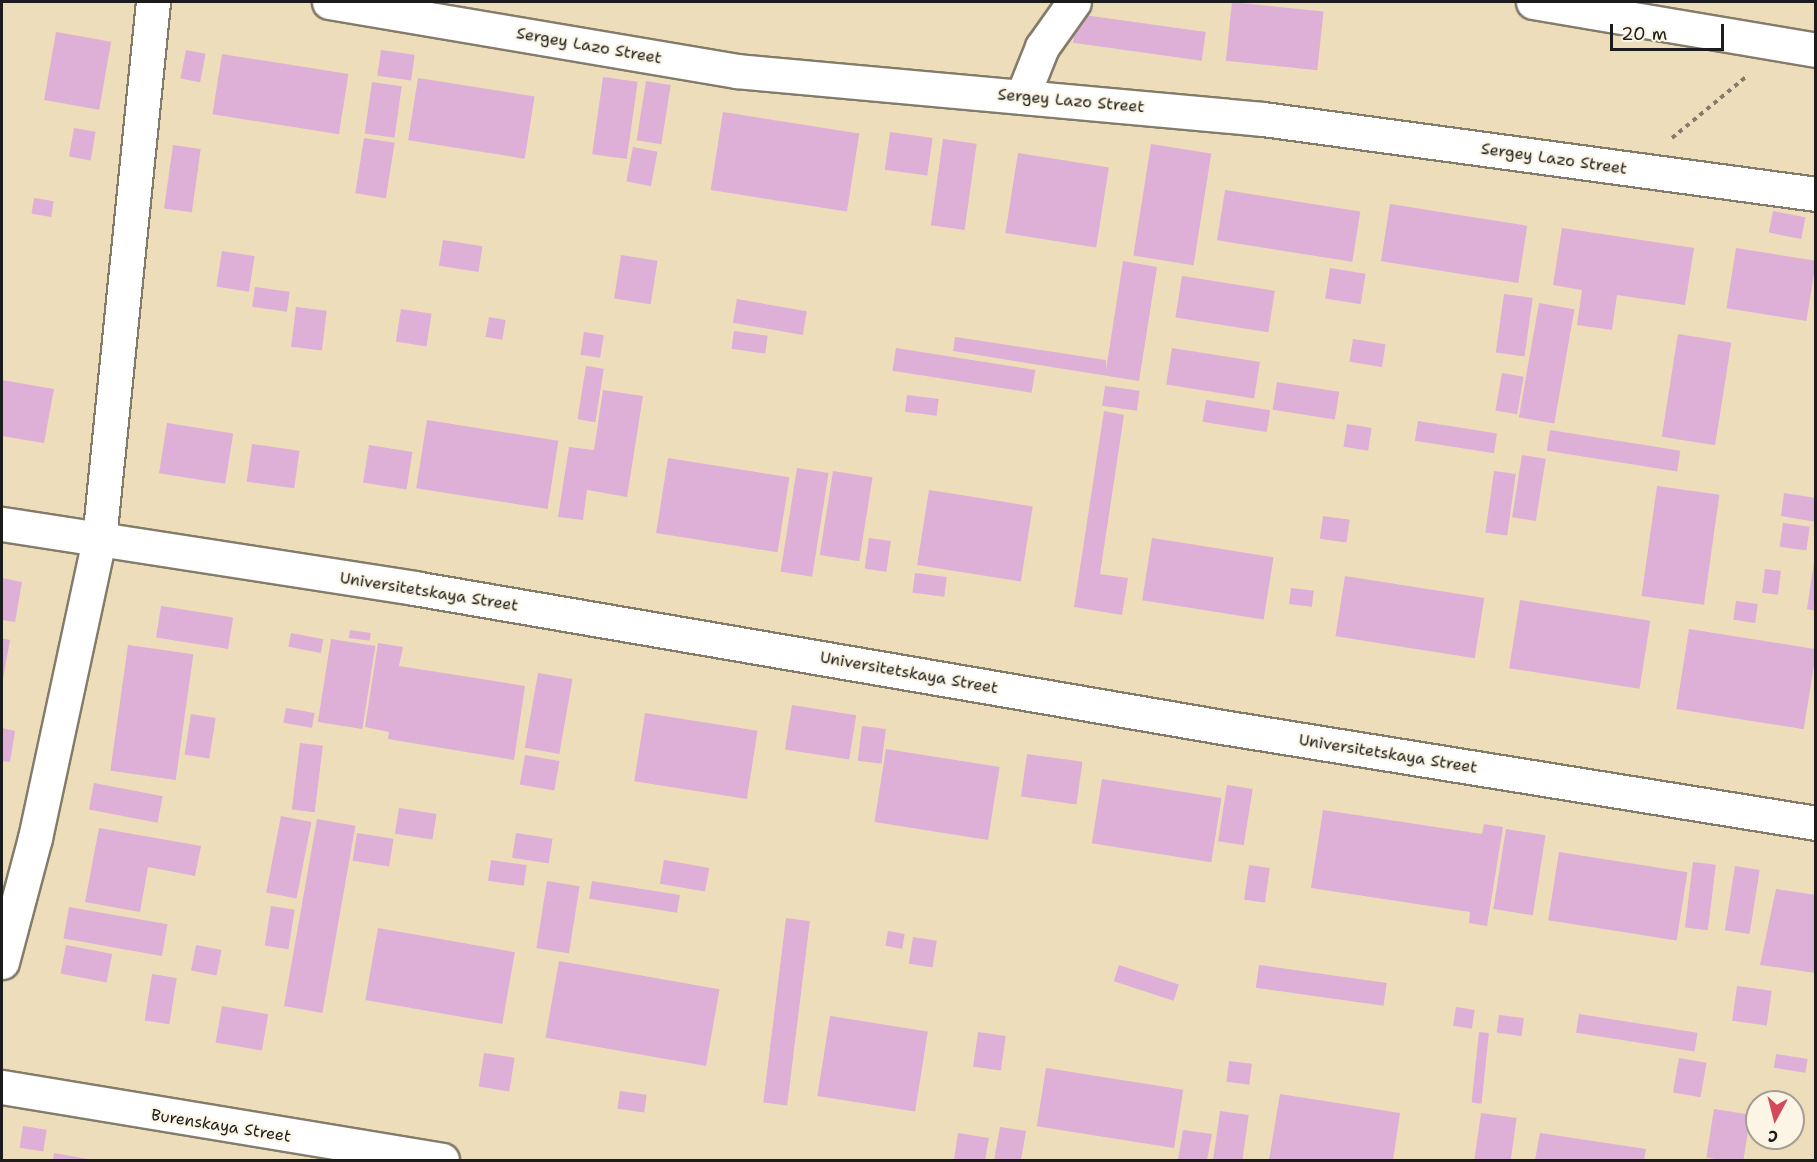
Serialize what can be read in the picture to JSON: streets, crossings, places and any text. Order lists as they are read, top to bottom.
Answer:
{
  "streets": {
    "street": ["Sergey Lazo Street", "Universitetskaya Street", "Burenskaya Street"]
  },
  "scale_bar": "20 m",
  "north": "bottom"
}
